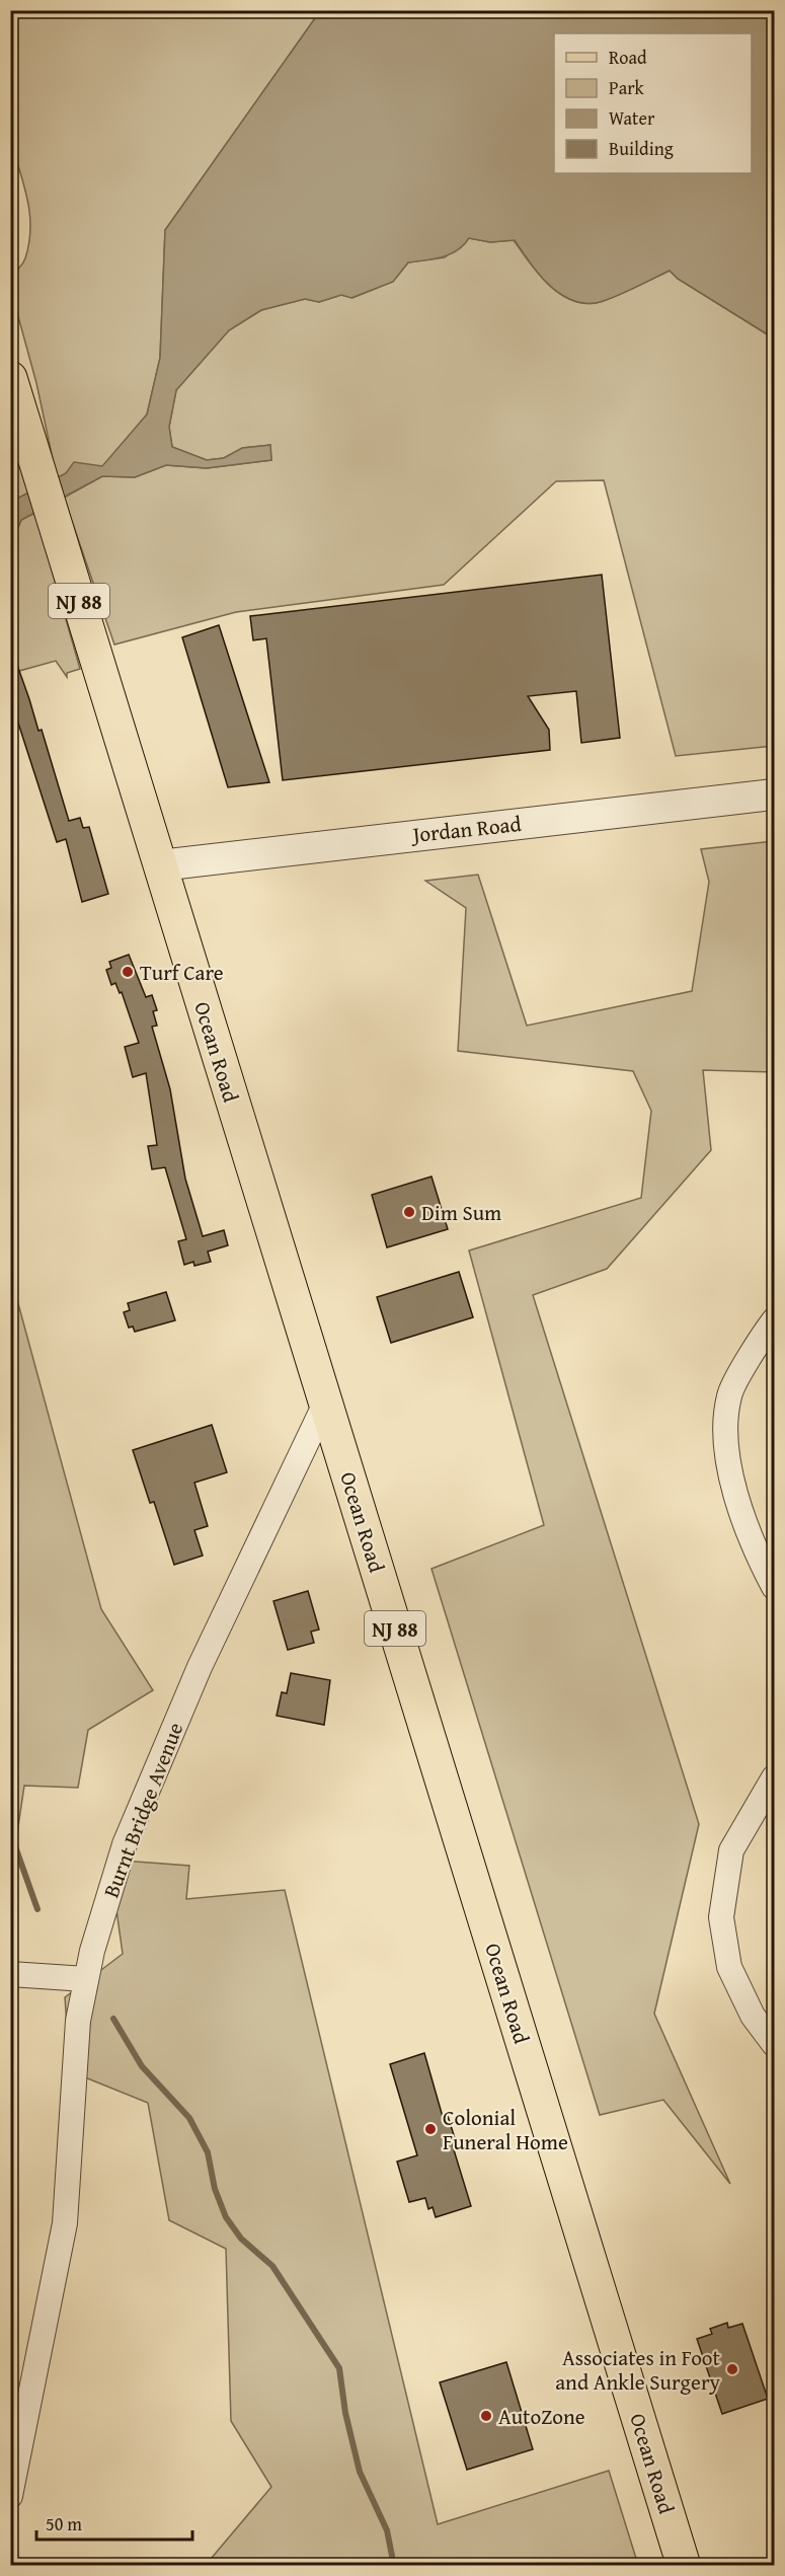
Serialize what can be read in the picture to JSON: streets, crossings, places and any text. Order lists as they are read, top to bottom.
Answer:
{
  "streets": {
    "main road": ["NJ 88", "Ocean Road"],
    "street": ["Jordan Road", "Burnt Bridge Avenue"]
  },
  "crossings": [
    ["Jordan Road", "Ocean Road"],
    ["Ocean Road", "Burnt Bridge Avenue"]
  ],
  "places": [
    "Turf Care",
    "Dim Sum",
    "Colonial Funeral Home",
    "Associates in Foot and Ankle Surgery",
    "AutoZone"
  ],
  "legend": [
    "Road",
    "Park",
    "Water",
    "Building"
  ],
  "scale_bar": "50 m"
}
